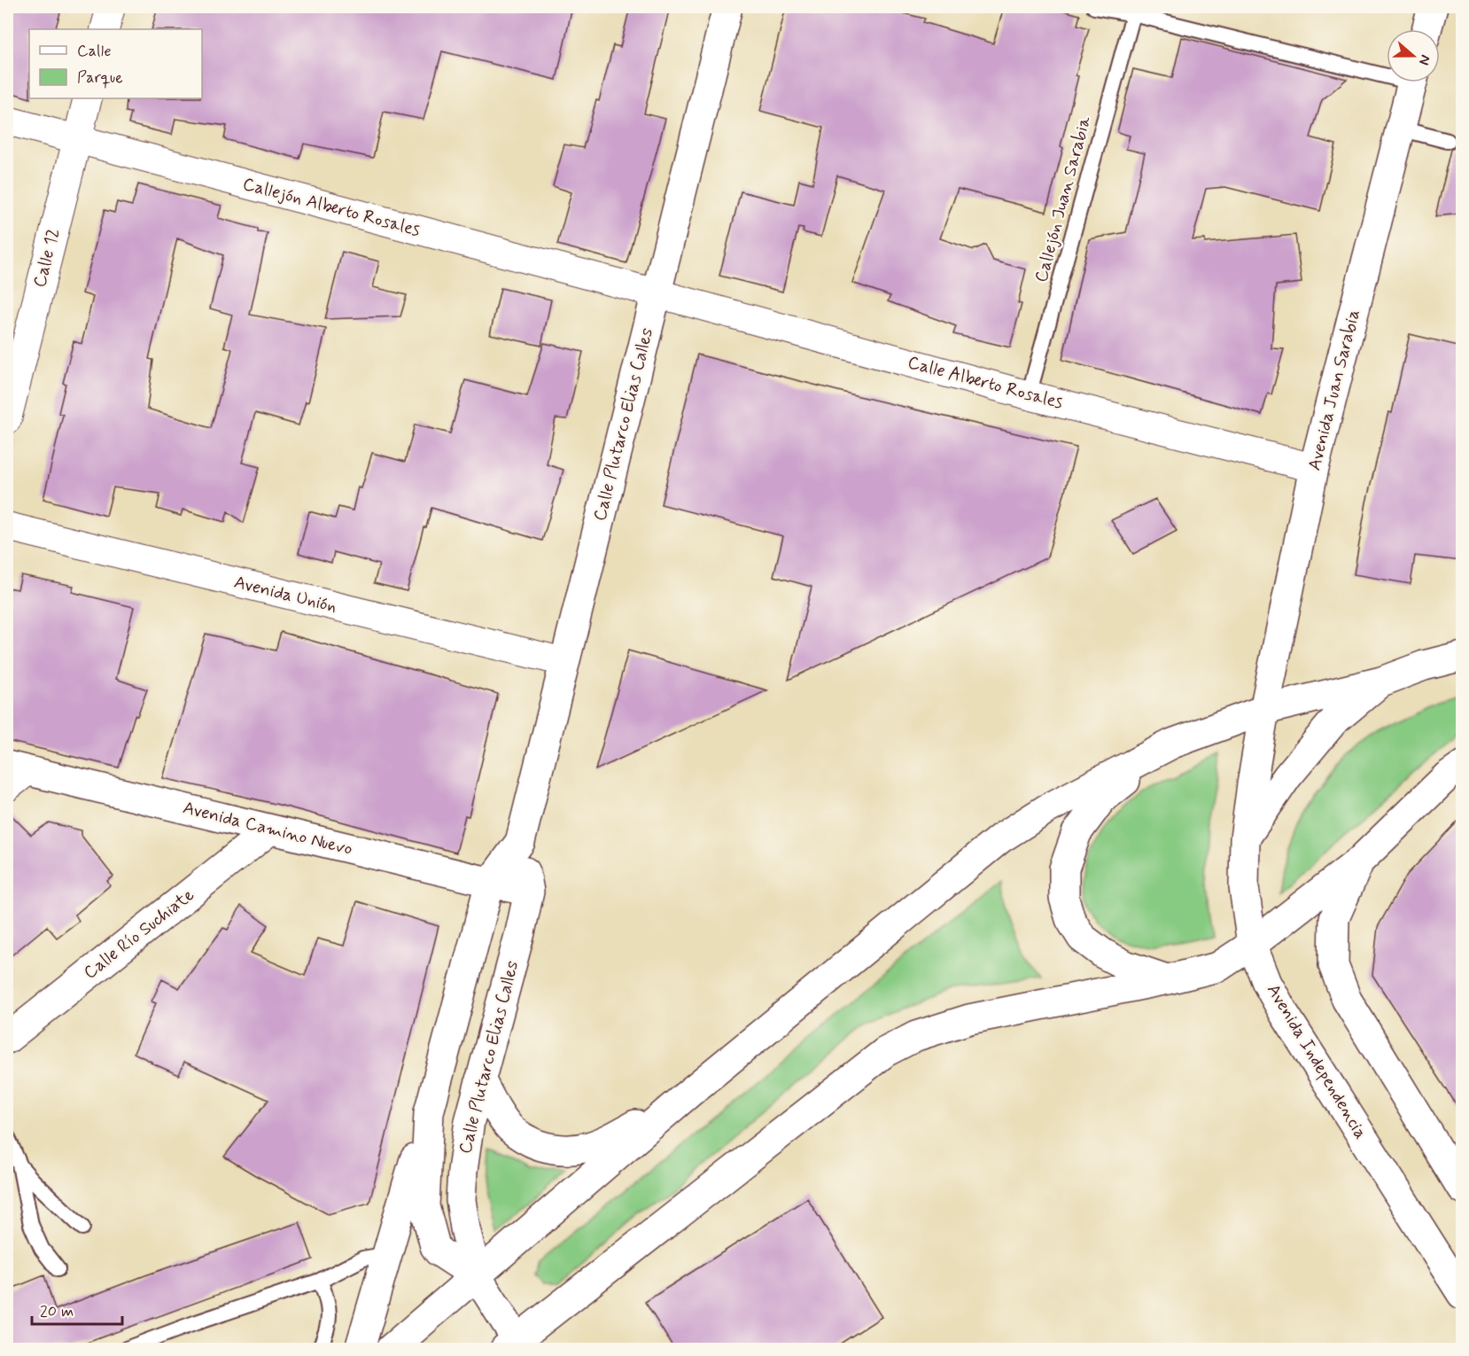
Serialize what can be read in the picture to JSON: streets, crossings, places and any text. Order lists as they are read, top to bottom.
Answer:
{
  "streets": {
    "main road": [
      "Avenida Juan Sarabia",
      "Calle Plutarco Elias Calles",
      "Avenida Camino Nuevo",
      "Calle Río Suchiate",
      "Avenida Independencia"
    ],
    "street": [
      "Callejón Alberto Rosales",
      "Calle 12",
      "Calle Alberto Rosales",
      "Avenida Unión"
    ],
    "lane": ["Callejón Juan Sarabia"]
  },
  "crossings": [
    ["Callejón Juan Sarabia", "Calle Alberto Rosales"],
    ["Callejón Alberto Rosales", "Calle 12"],
    ["Callejón Alberto Rosales", "Calle Alberto Rosales"],
    ["Callejón Alberto Rosales", "Calle Plutarco Elias Calles"],
    ["Calle Alberto Rosales", "Avenida Juan Sarabia"],
    ["Calle Alberto Rosales", "Calle Plutarco Elias Calles"],
    ["Avenida Juan Sarabia", "Avenida Independencia"],
    ["Calle Plutarco Elias Calles", "Avenida Unión"],
    ["Calle Plutarco Elias Calles", "Avenida Camino Nuevo"],
    ["Avenida Camino Nuevo", "Calle Río Suchiate"]
  ],
  "legend": ["Calle", "Parque"],
  "scale_bar": "20 m",
  "north": "right"
}
